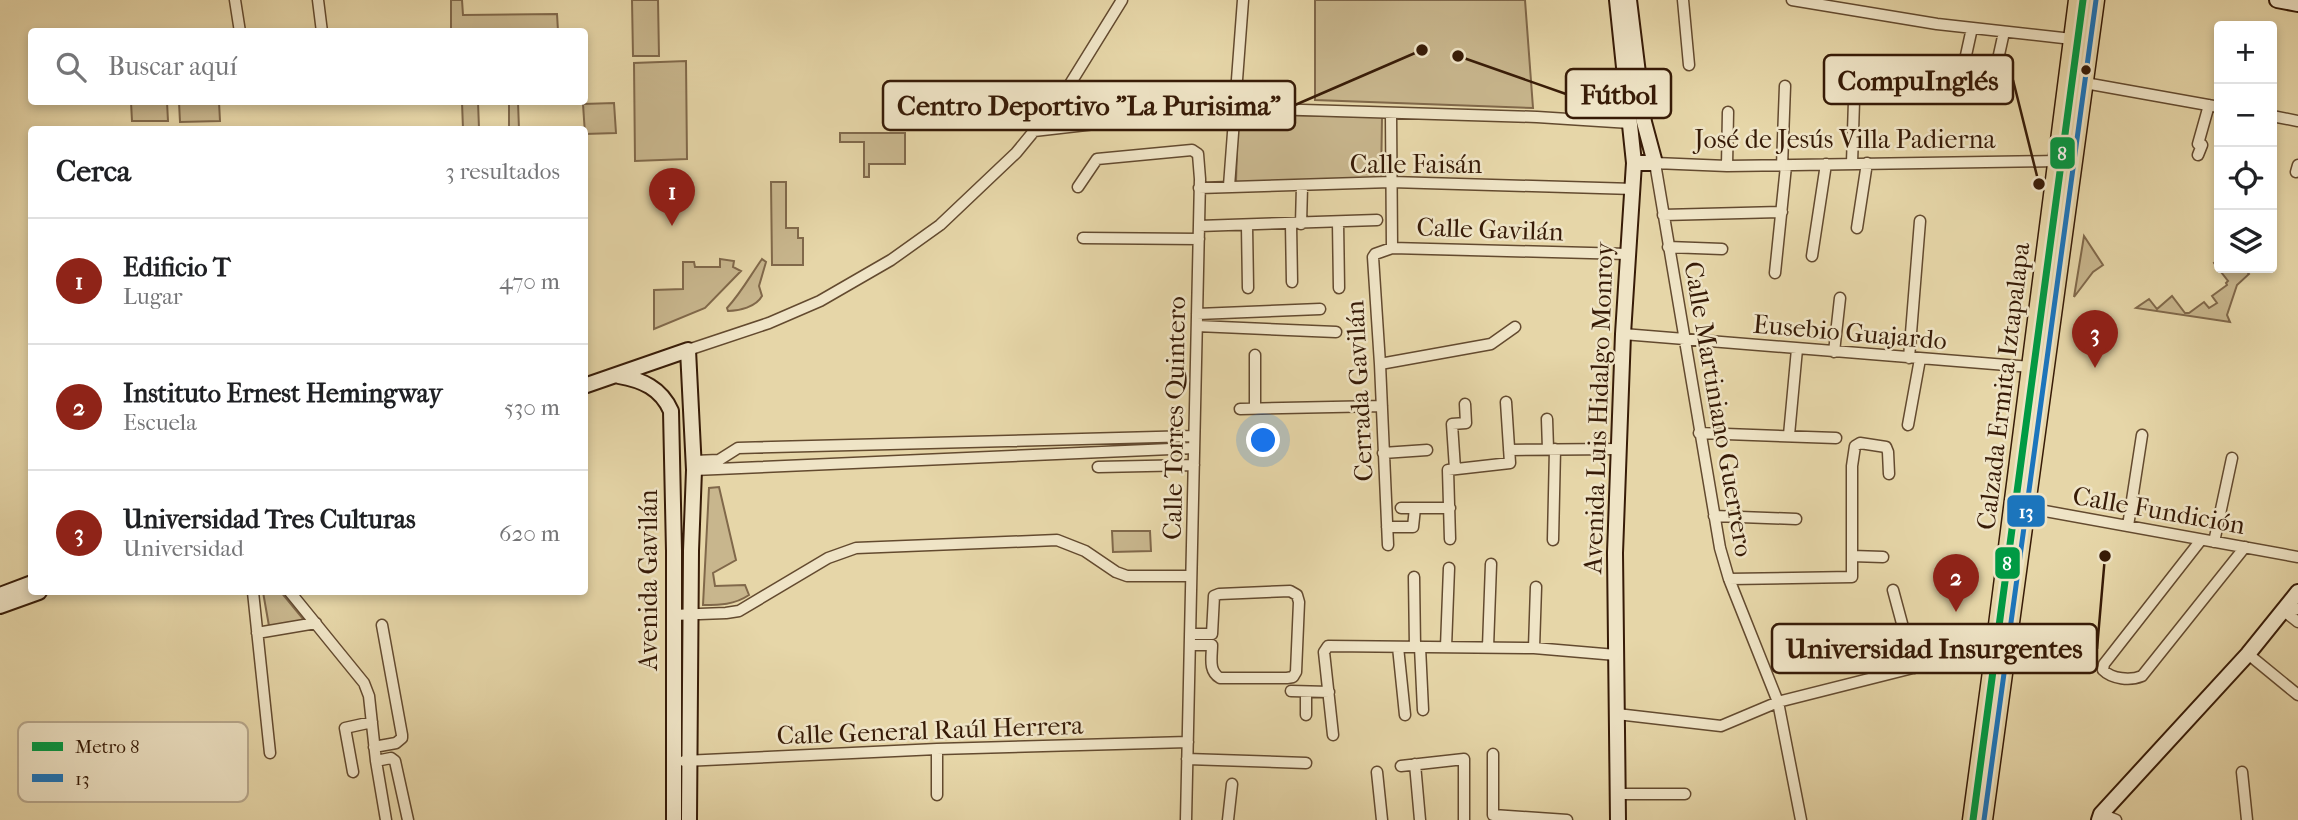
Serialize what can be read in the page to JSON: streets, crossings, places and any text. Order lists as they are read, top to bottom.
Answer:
{
  "streets": {
    "main road": [
      "José de Jesús Villa Padierna",
      "Calzada Ermita Iztapalapa",
      "Avenida Luis Hidalgo Monroy",
      "Avenida Gavilán"
    ],
    "street": [
      "Calle Faisán",
      "Calle Gavilán",
      "Eusebio Guajardo",
      "Cerrada Gavilán",
      "Calle Martiniano Guerrero",
      "Calle Torres Quintero",
      "Calle Fundición",
      "Calle General Raúl Herrera"
    ]
  },
  "crossings": [
    ["José de Jesús Villa Padierna", "Calzada Ermita Iztapalapa"],
    ["José de Jesús Villa Padierna", "Avenida Luis Hidalgo Monroy"],
    ["José de Jesús Villa Padierna", "Calle Martiniano Guerrero"],
    ["Calle Faisán", "Avenida Luis Hidalgo Monroy"],
    ["Calle Faisán", "Calle Torres Quintero"],
    ["Calle Gavilán", "Cerrada Gavilán"],
    ["Calle Gavilán", "Avenida Luis Hidalgo Monroy"],
    ["Eusebio Guajardo", "Calzada Ermita Iztapalapa"],
    ["Eusebio Guajardo", "Avenida Luis Hidalgo Monroy"],
    ["Eusebio Guajardo", "Calle Martiniano Guerrero"],
    ["Calzada Ermita Iztapalapa", "Calle Fundición"],
    ["Calle Torres Quintero", "Calle General Raúl Herrera"],
    ["Avenida Gavilán", "Calle General Raúl Herrera"]
  ],
  "places": [
    "Centro Deportivo \"La Purisima\"",
    "Fútbol",
    "CompuInglés",
    "Universidad Insurgentes"
  ],
  "lines": ["metro line 8", "transit line 13"],
  "legend": ["Metro 8", "13"],
  "page": {
    "map_buttons": ["+", "−"],
    "search": "Buscar aquí",
    "heading": ["Cerca", "3 resultados"],
    "pins": ["1", "3", "2"],
    "list": [
      {
        "mark": "1",
        "name": "Edificio T",
        "note": "Lugar",
        "value": "470 m"
      },
      {
        "mark": "2",
        "name": "Instituto Ernest Hemingway",
        "note": "Escuela",
        "value": "530 m"
      },
      {
        "mark": "3",
        "name": "Universidad Tres Culturas",
        "note": "Universidad",
        "value": "620 m"
      }
    ]
  }
}
